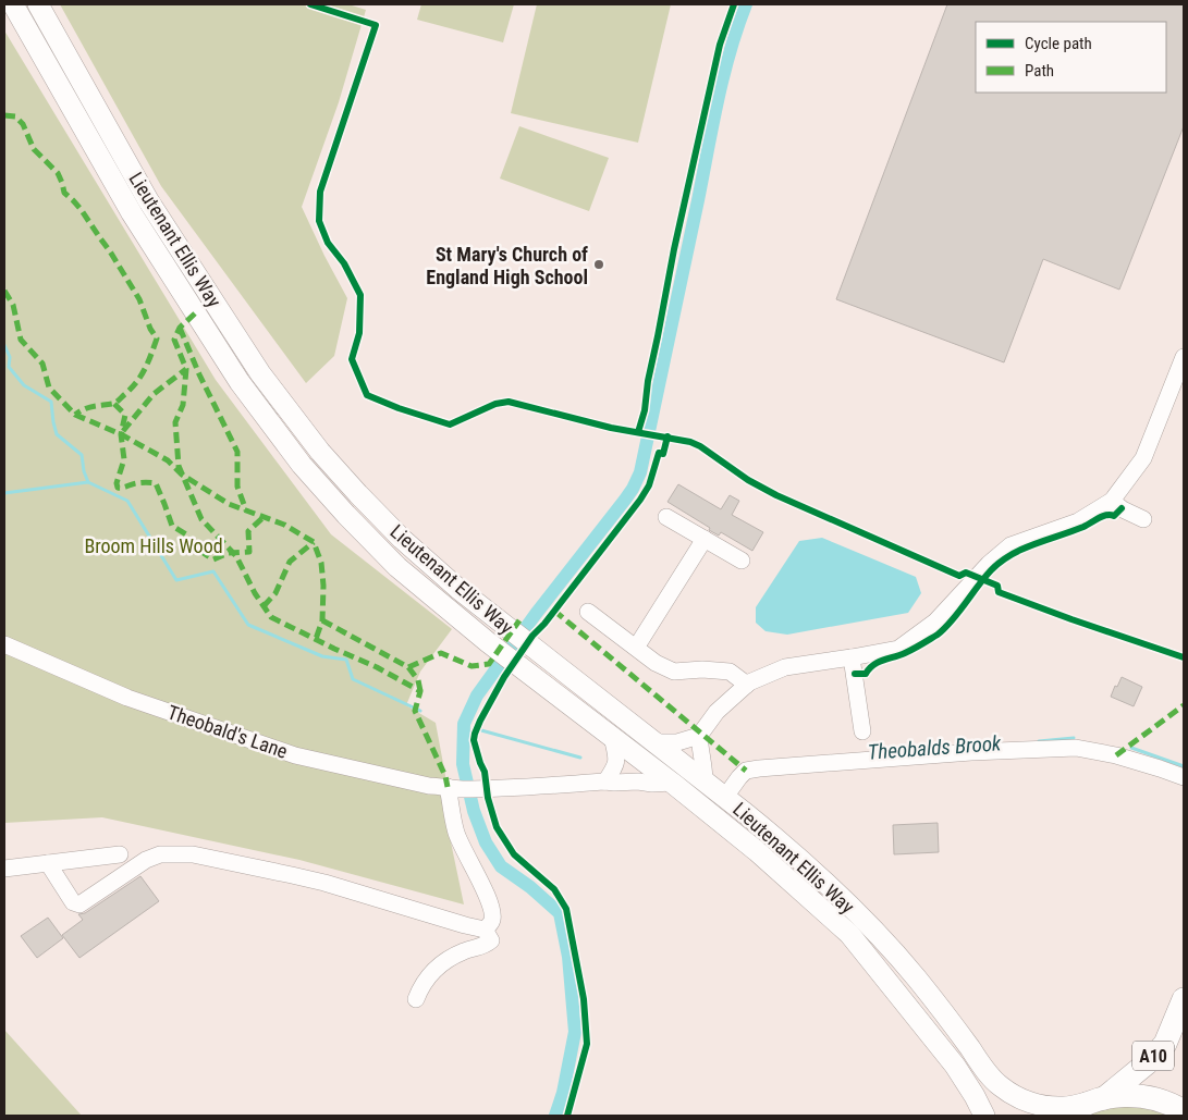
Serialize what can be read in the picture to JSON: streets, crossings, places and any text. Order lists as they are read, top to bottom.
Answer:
{
  "streets": {
    "highway": ["A10"],
    "main road": ["Lieutenant Ellis Way"],
    "street": ["Theobald's Lane"]
  },
  "crossings": [
    ["Lieutenant Ellis Way", "A10"]
  ],
  "water": ["Theobalds Brook"],
  "parks": ["Broom Hills Wood"],
  "places": ["St Mary's Church of England High School"],
  "legend": ["Cycle path", "Path"]
}
